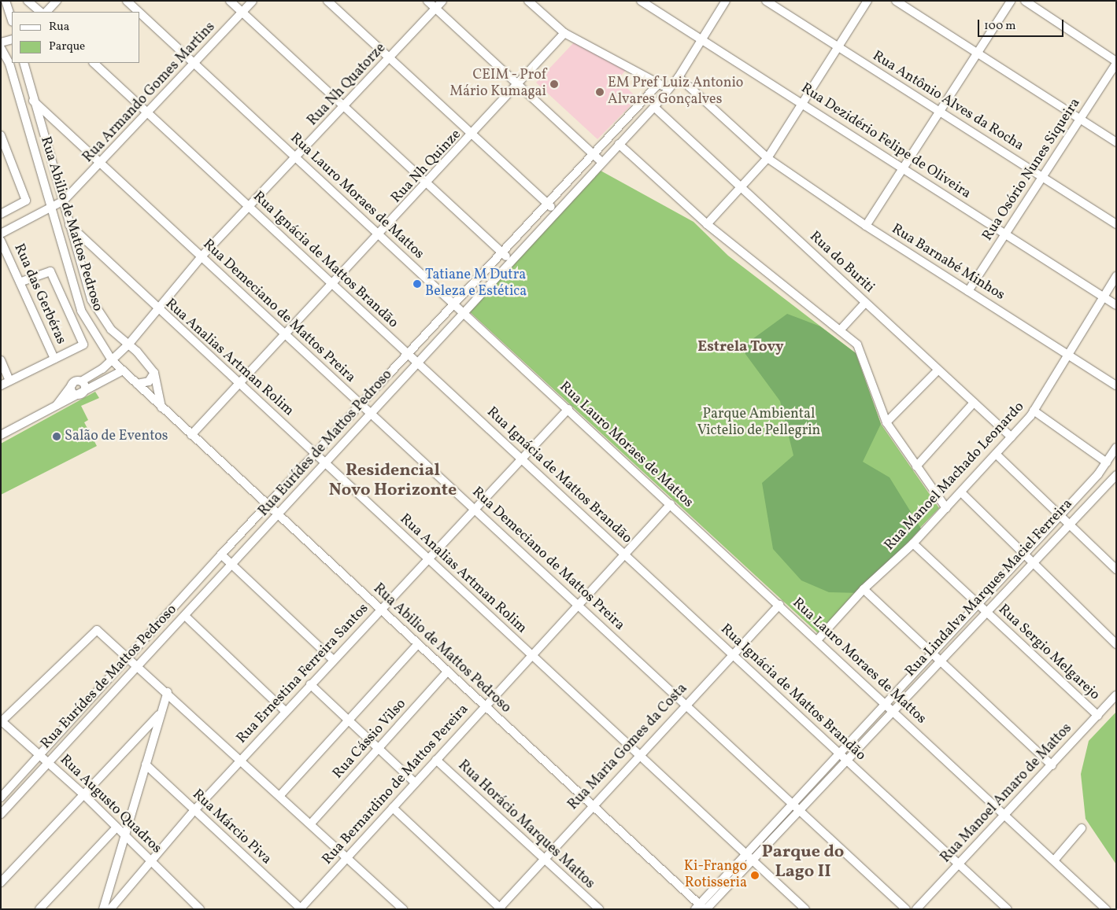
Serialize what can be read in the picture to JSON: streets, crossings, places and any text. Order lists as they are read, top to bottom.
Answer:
{
  "streets": {
    "street": [
      "Rua Nh Quatorze",
      "Rua Armando Gomes Martins",
      "Rua Antônio Alves da Rocha",
      "Rua Dezidério Felipe de Oliveira",
      "Rua Nh Quinze",
      "Rua Osório Nunes Siqueira",
      "Rua Lauro Moraes de Mattos",
      "Rua Abilio de Mattos Pedroso",
      "Rua Ignácia de Mattos Brandão",
      "Rua do Buriti",
      "Rua Barnabé Minhos",
      "Rua das Gerbéras",
      "Rua Demeciano de Mattos Preira",
      "Rua Analias Artman Rolim",
      "Rua Eurídes de Mattos Pedroso",
      "Rua Manoel Machado Leonardo",
      "Rua Lindalva Marques Maciel Ferreira",
      "Rua Sergio Melgarejo",
      "Rua Ernestina Ferreira Santos",
      "Rua Cássio Vilso",
      "Rua Maria Gomes da Costa",
      "Rua Bernardino de Mattos Pereira",
      "Rua Manoel Amaro de Mattos",
      "Rua Augusto Quadros",
      "Rua Horácio Marques Mattos",
      "Rua Márcio Piva"
    ]
  },
  "crossings": [
    ["Rua Nh Quatorze", "Rua Lauro Moraes de Mattos"],
    ["Rua Nh Quatorze", "Rua Abilio de Mattos Pedroso"],
    ["Rua Nh Quatorze", "Rua Ignácia de Mattos Brandão"],
    ["Rua Nh Quatorze", "Rua Demeciano de Mattos Preira"],
    ["Rua Nh Quatorze", "Rua Analias Artman Rolim"],
    ["Rua Armando Gomes Martins", "Rua Lauro Moraes de Mattos"],
    ["Rua Armando Gomes Martins", "Rua Abilio de Mattos Pedroso"],
    ["Rua Armando Gomes Martins", "Rua Ignácia de Mattos Brandão"],
    ["Rua Armando Gomes Martins", "Rua Demeciano de Mattos Preira"],
    ["Rua Antônio Alves da Rocha", "Rua Osório Nunes Siqueira"],
    ["Rua Dezidério Felipe de Oliveira", "Rua Osório Nunes Siqueira"],
    ["Rua Dezidério Felipe de Oliveira", "Rua Eurídes de Mattos Pedroso"],
    ["Rua Dezidério Felipe de Oliveira", "Rua Manoel Machado Leonardo"],
    ["Rua Nh Quinze", "Rua Lauro Moraes de Mattos"],
    ["Rua Nh Quinze", "Rua Abilio de Mattos Pedroso"],
    ["Rua Nh Quinze", "Rua Ignácia de Mattos Brandão"],
    ["Rua Nh Quinze", "Rua Demeciano de Mattos Preira"],
    ["Rua Nh Quinze", "Rua Analias Artman Rolim"],
    ["Rua Osório Nunes Siqueira", "Rua Barnabé Minhos"],
    ["Rua Lauro Moraes de Mattos", "Rua Eurídes de Mattos Pedroso"],
    ["Rua Lauro Moraes de Mattos", "Rua Manoel Machado Leonardo"],
    ["Rua Lauro Moraes de Mattos", "Rua Lindalva Marques Maciel Ferreira"],
    ["Rua Lauro Moraes de Mattos", "Rua Ernestina Ferreira Santos"],
    ["Rua Lauro Moraes de Mattos", "Rua Maria Gomes da Costa"],
    ["Rua Lauro Moraes de Mattos", "Rua Bernardino de Mattos Pereira"],
    ["Rua Lauro Moraes de Mattos", "Rua Manoel Amaro de Mattos"],
    ["Rua Abilio de Mattos Pedroso", "Rua Demeciano de Mattos Preira"],
    ["Rua Abilio de Mattos Pedroso", "Rua Analias Artman Rolim"],
    ["Rua Abilio de Mattos Pedroso", "Rua Eurídes de Mattos Pedroso"],
    ["Rua Abilio de Mattos Pedroso", "Rua Lindalva Marques Maciel Ferreira"],
    ["Rua Abilio de Mattos Pedroso", "Rua Ernestina Ferreira Santos"],
    ["Rua Abilio de Mattos Pedroso", "Rua Cássio Vilso"],
    ["Rua Abilio de Mattos Pedroso", "Rua Maria Gomes da Costa"],
    ["Rua Abilio de Mattos Pedroso", "Rua Bernardino de Mattos Pereira"],
    ["Rua Ignácia de Mattos Brandão", "Rua Eurídes de Mattos Pedroso"],
    ["Rua Ignácia de Mattos Brandão", "Rua Lindalva Marques Maciel Ferreira"],
    ["Rua Ignácia de Mattos Brandão", "Rua Ernestina Ferreira Santos"],
    ["Rua Ignácia de Mattos Brandão", "Rua Maria Gomes da Costa"],
    ["Rua Ignácia de Mattos Brandão", "Rua Bernardino de Mattos Pereira"],
    ["Rua Ignácia de Mattos Brandão", "Rua Manoel Amaro de Mattos"],
    ["Rua do Buriti", "Rua Eurídes de Mattos Pedroso"],
    ["Rua do Buriti", "Rua Manoel Machado Leonardo"],
    ["Rua Barnabé Minhos", "Rua Eurídes de Mattos Pedroso"],
    ["Rua Barnabé Minhos", "Rua Manoel Machado Leonardo"],
    ["Rua Demeciano de Mattos Preira", "Rua Eurídes de Mattos Pedroso"],
    ["Rua Demeciano de Mattos Preira", "Rua Lindalva Marques Maciel Ferreira"],
    ["Rua Demeciano de Mattos Preira", "Rua Ernestina Ferreira Santos"],
    ["Rua Demeciano de Mattos Preira", "Rua Maria Gomes da Costa"],
    ["Rua Demeciano de Mattos Preira", "Rua Bernardino de Mattos Pereira"],
    ["Rua Analias Artman Rolim", "Rua Eurídes de Mattos Pedroso"],
    ["Rua Analias Artman Rolim", "Rua Lindalva Marques Maciel Ferreira"],
    ["Rua Analias Artman Rolim", "Rua Ernestina Ferreira Santos"],
    ["Rua Analias Artman Rolim", "Rua Maria Gomes da Costa"],
    ["Rua Analias Artman Rolim", "Rua Bernardino de Mattos Pereira"],
    ["Rua Eurídes de Mattos Pedroso", "Rua Augusto Quadros"],
    ["Rua Manoel Machado Leonardo", "Rua Sergio Melgarejo"],
    ["Rua Lindalva Marques Maciel Ferreira", "Rua Sergio Melgarejo"],
    ["Rua Sergio Melgarejo", "Rua Manoel Amaro de Mattos"],
    ["Rua Ernestina Ferreira Santos", "Rua Augusto Quadros"],
    ["Rua Ernestina Ferreira Santos", "Rua Márcio Piva"],
    ["Rua Maria Gomes da Costa", "Rua Horácio Marques Mattos"],
    ["Rua Bernardino de Mattos Pereira", "Rua Horácio Marques Mattos"],
    ["Rua Bernardino de Mattos Pereira", "Rua Márcio Piva"]
  ],
  "districts": ["Estrela Tovy", "Residencial Novo Horizonte", "Parque do Lago II"],
  "parks": ["Parque Ambiental Victelio de Pellegrin"],
  "places": [
    "CEIM - Prof Mário Kumagai",
    "EM Pref Luiz Antonio Alvares Gonçalves",
    "Tatiane M Dutra Beleza e Estética",
    "Salão de Eventos",
    "Ki-Frango Rotisseria"
  ],
  "legend": ["Rua", "Parque"],
  "scale_bar": "100 m"
}
